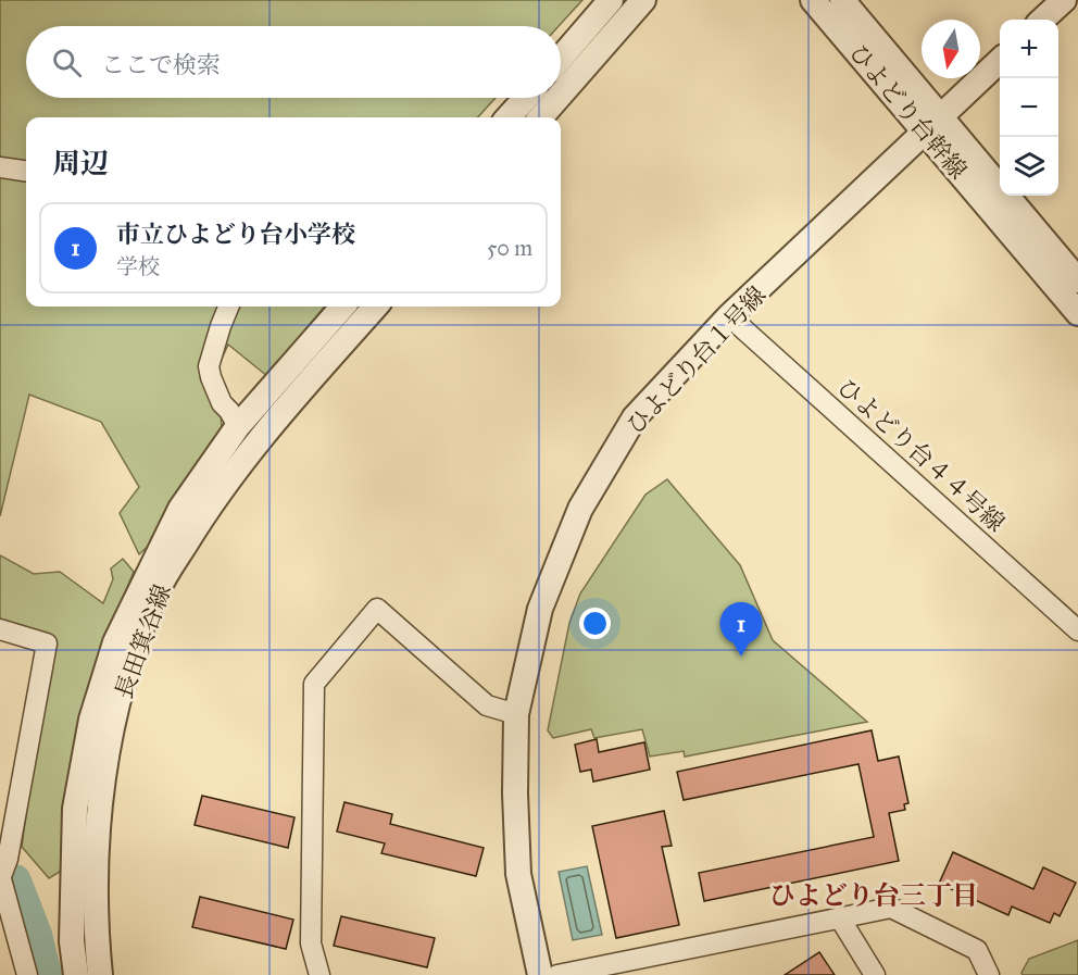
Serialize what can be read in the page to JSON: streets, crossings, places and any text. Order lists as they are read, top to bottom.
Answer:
{
  "streets": {
    "street": [
      "ひよどり台幹線",
      "ひよどり台１号線",
      "ひよどり台４４号線",
      "長田箕谷線"
    ]
  },
  "crossings": [
    ["ひよどり台幹線", "ひよどり台１号線"],
    ["ひよどり台１号線", "ひよどり台４４号線"]
  ],
  "districts": ["ひよどり台三丁目"],
  "north": "bottom",
  "page": {
    "map_buttons": ["+", "−"],
    "search": "ここで検索",
    "heading": "周辺",
    "list": [
      {
        "mark": "1",
        "name": "市立ひよどり台小学校",
        "note": "学校",
        "value": "50 m"
      }
    ],
    "pins": "1"
  }
}
